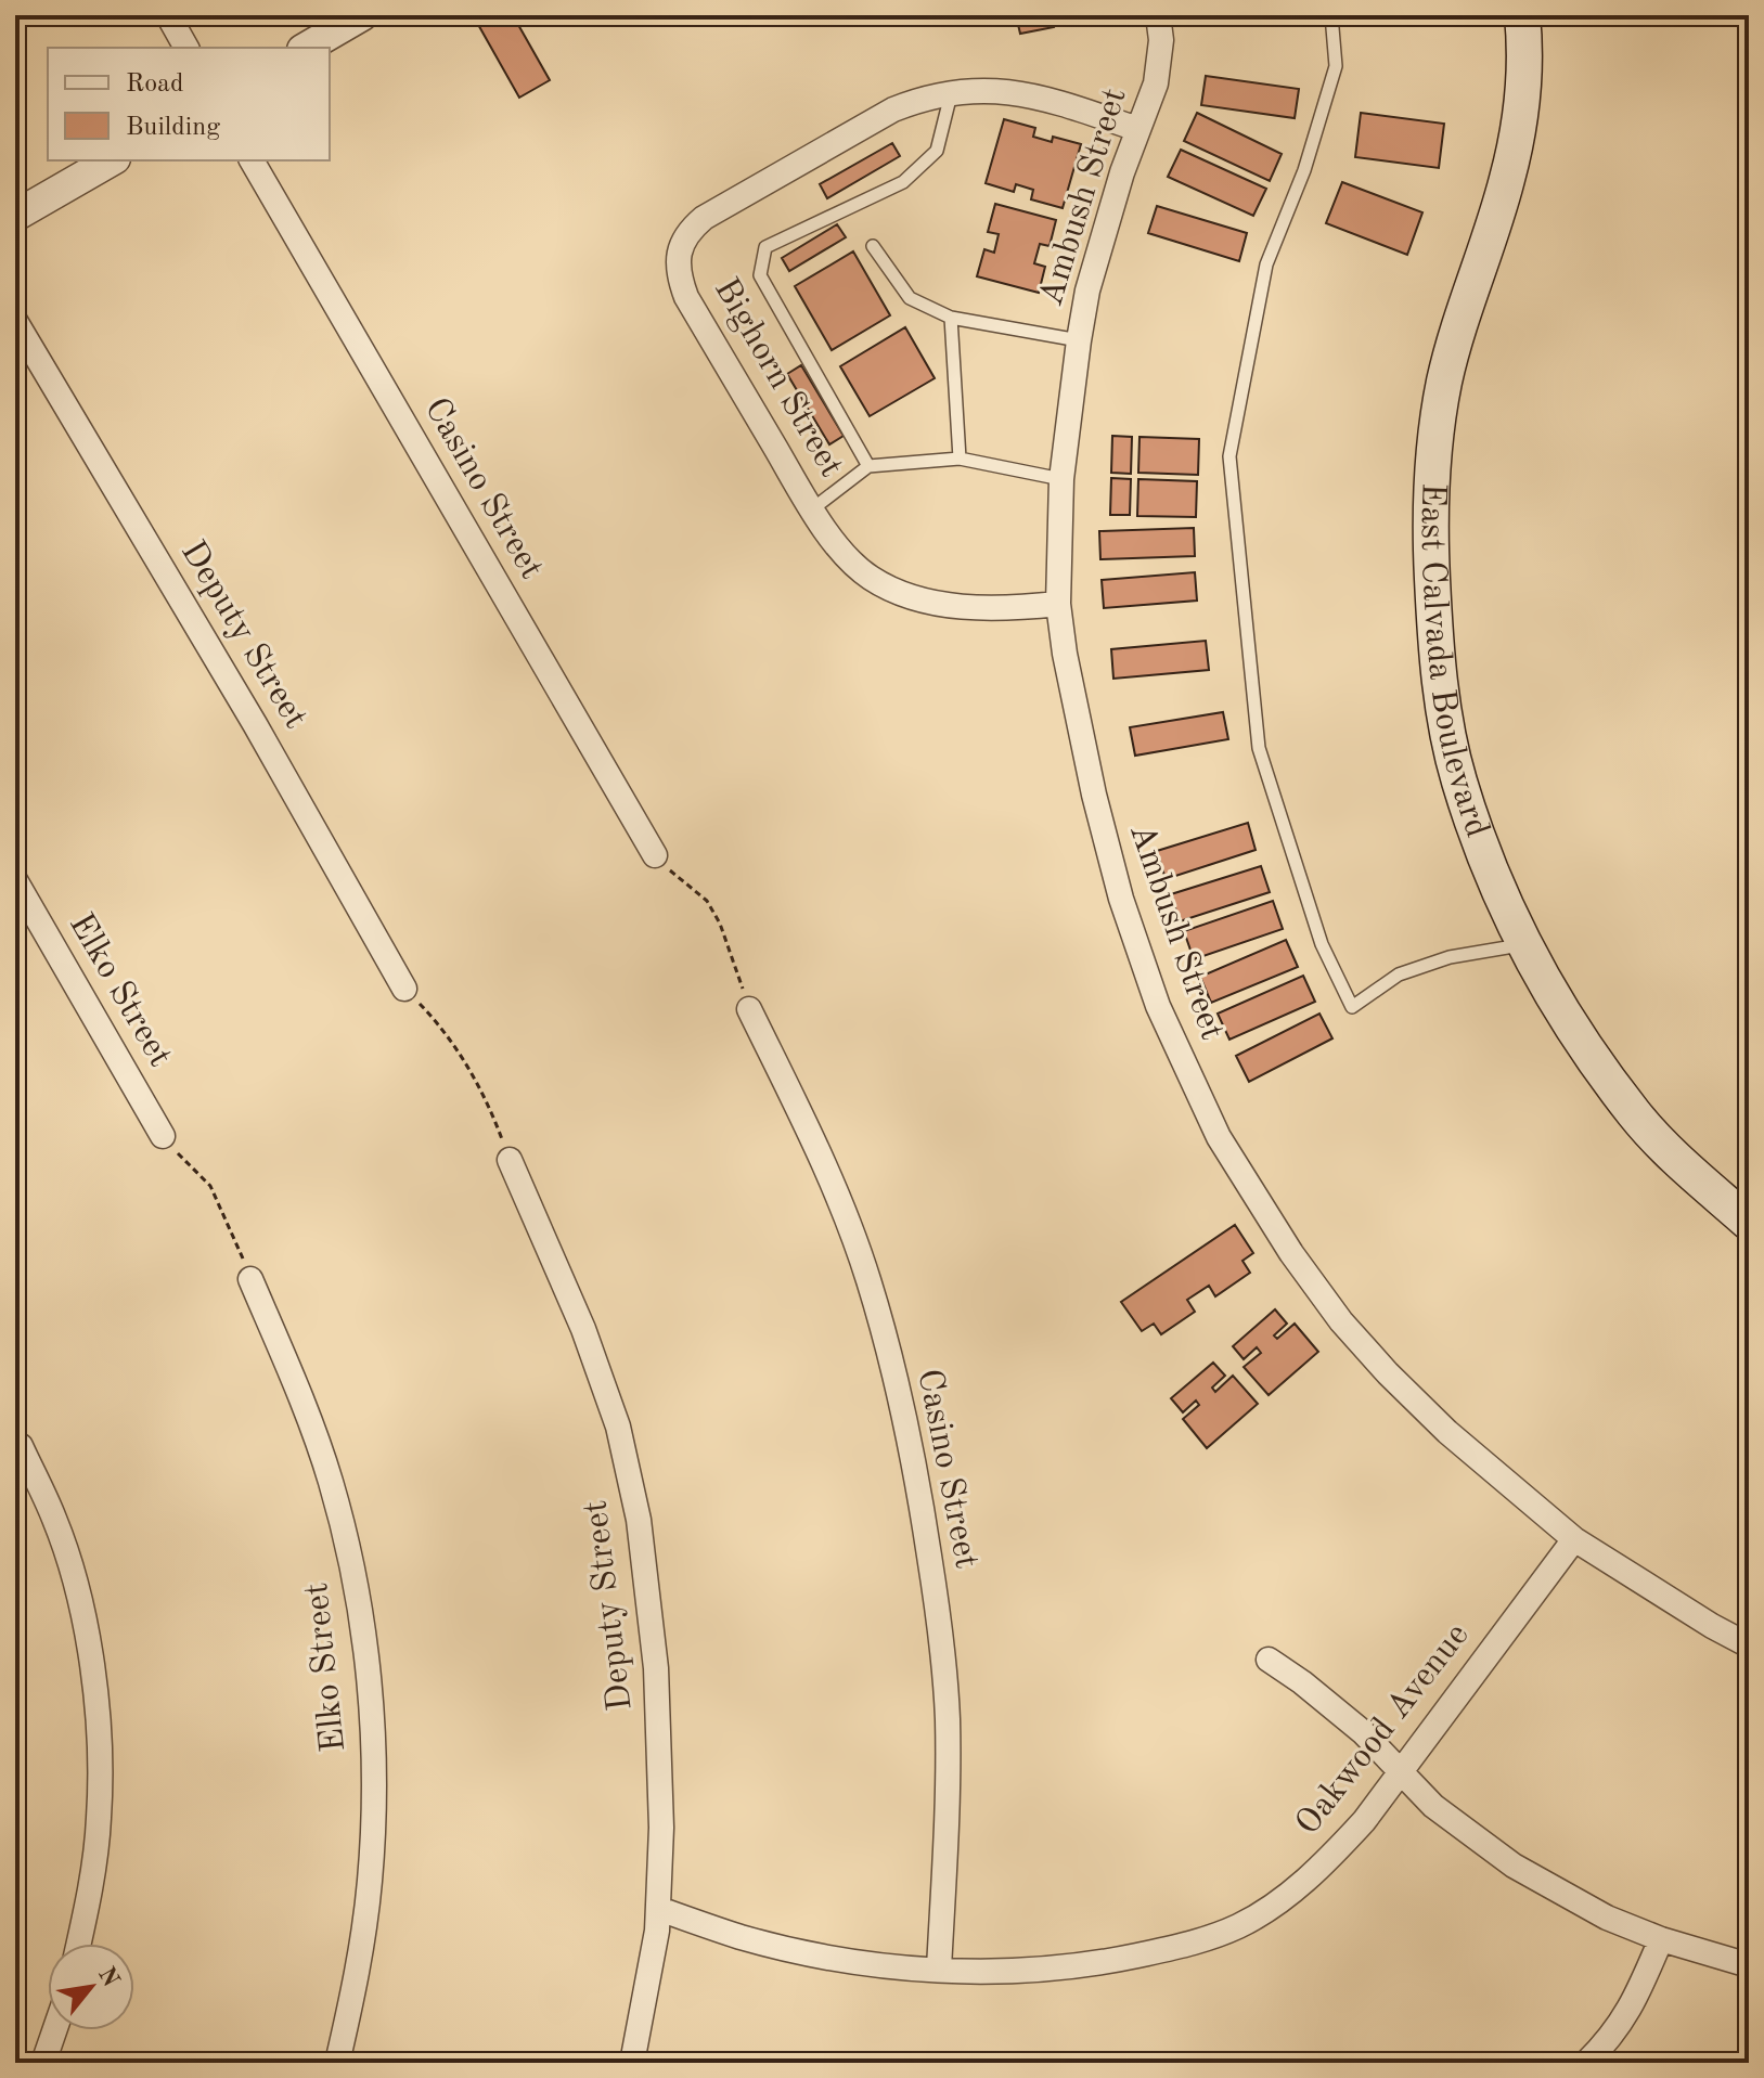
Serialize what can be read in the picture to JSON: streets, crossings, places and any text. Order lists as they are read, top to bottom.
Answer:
{
  "streets": {
    "main road": ["East Calvada Boulevard"],
    "street": [
      "Ambush Street",
      "Bighorn Street",
      "Casino Street",
      "Deputy Street",
      "Elko Street",
      "Oakwood Avenue"
    ]
  },
  "crossings": [
    ["Ambush Street", "Bighorn Street"],
    ["Ambush Street", "Oakwood Avenue"],
    ["Casino Street", "Oakwood Avenue"],
    ["Deputy Street", "Oakwood Avenue"]
  ],
  "legend": ["Road", "Building"],
  "north": "top right"
}
